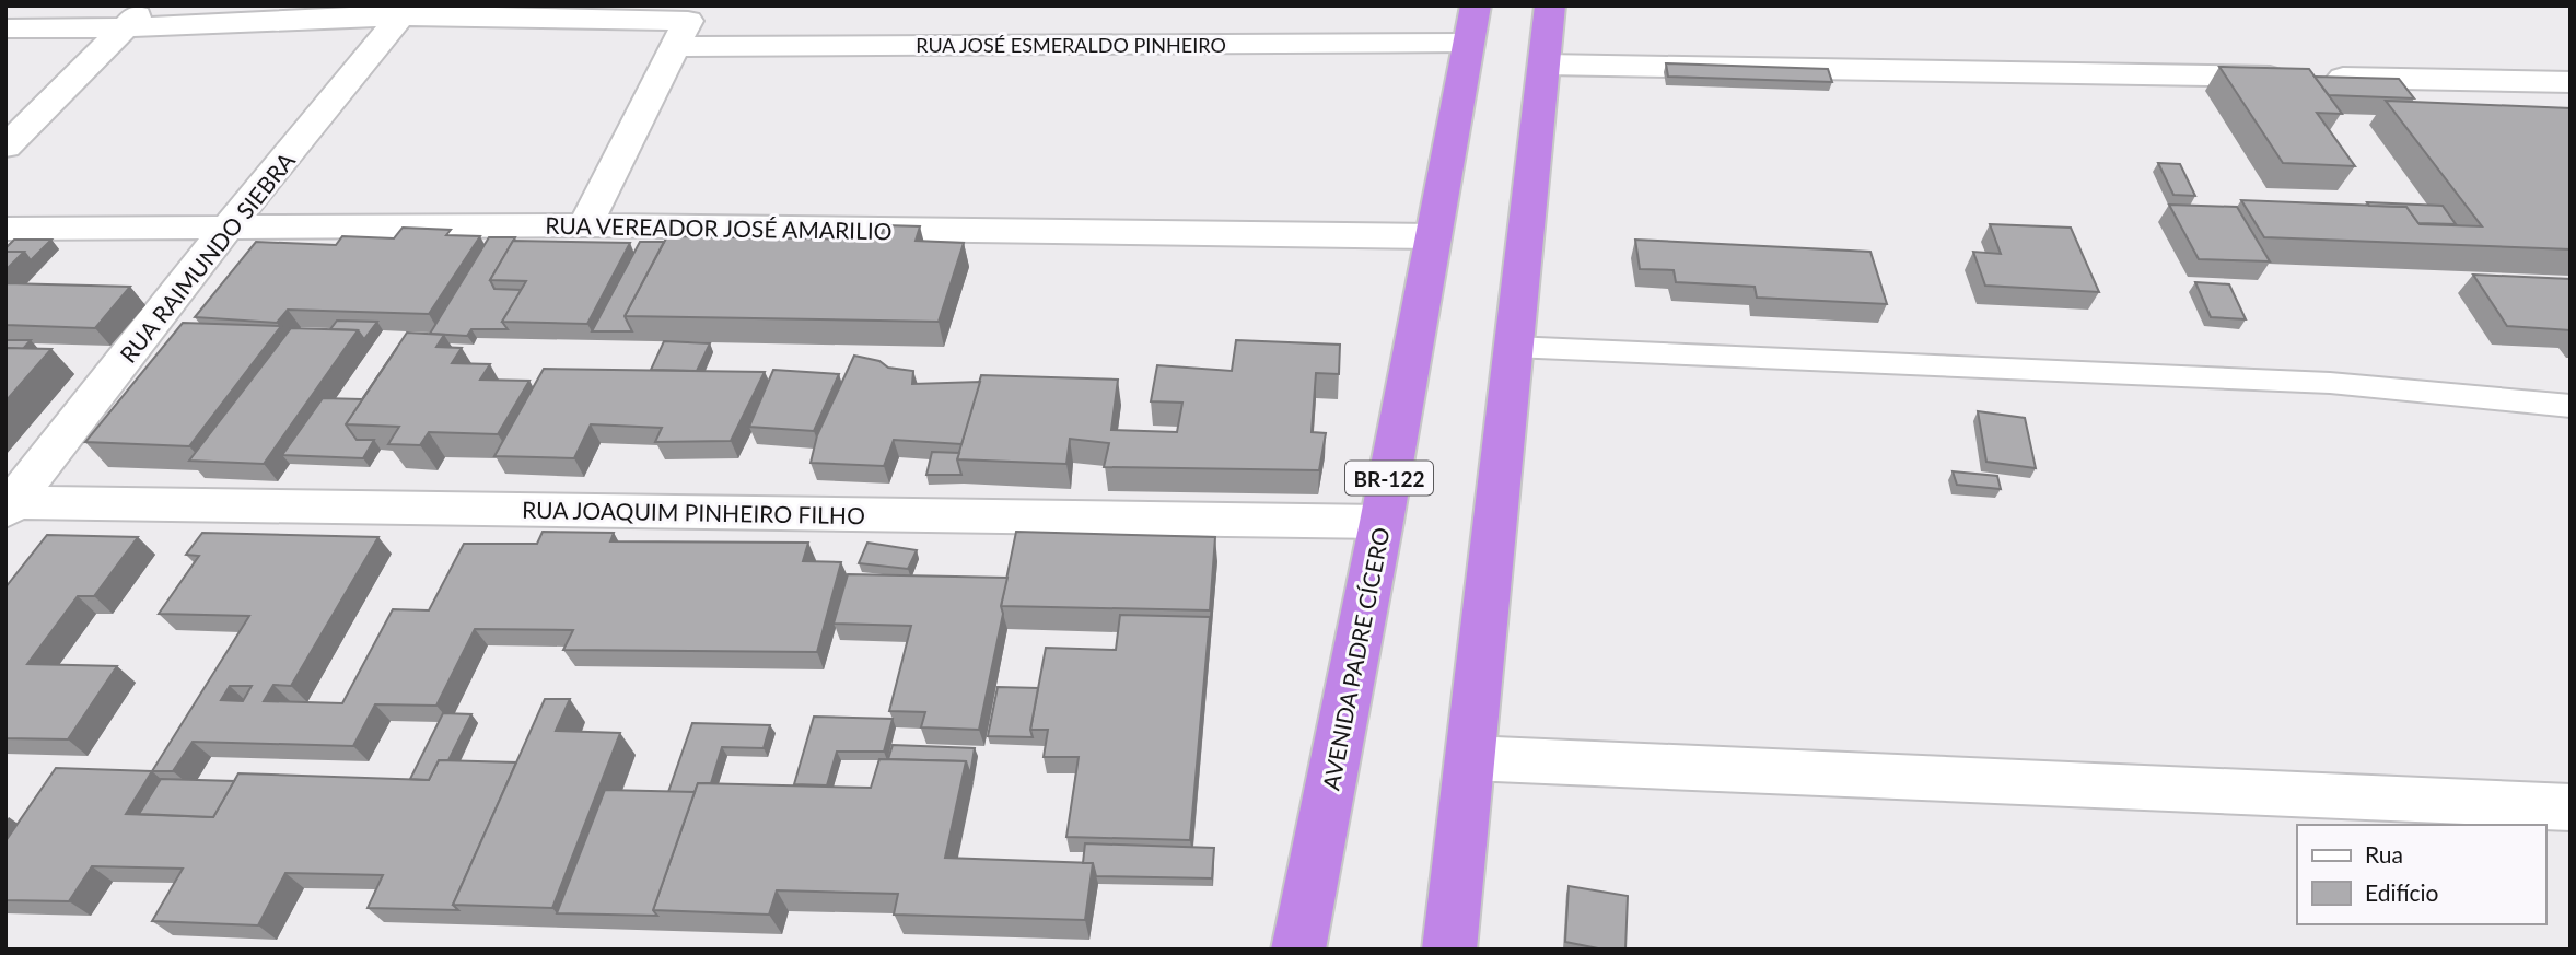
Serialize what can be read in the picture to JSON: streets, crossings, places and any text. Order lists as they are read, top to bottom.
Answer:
{
  "streets": {
    "highway": ["BR-122", "AVENIDA PADRE CÍCERO"],
    "street": [
      "RUA JOSÉ ESMERALDO PINHEIRO",
      "RUA VEREADOR JOSÉ AMARILIO",
      "RUA RAIMUNDO SIEBRA",
      "RUA JOAQUIM PINHEIRO FILHO"
    ]
  },
  "crossings": [
    ["RUA JOSÉ ESMERALDO PINHEIRO", "RUA RAIMUNDO SIEBRA"],
    ["RUA JOSÉ ESMERALDO PINHEIRO", "AVENIDA PADRE CÍCERO"],
    ["RUA VEREADOR JOSÉ AMARILIO", "RUA RAIMUNDO SIEBRA"],
    ["RUA VEREADOR JOSÉ AMARILIO", "AVENIDA PADRE CÍCERO"],
    ["RUA RAIMUNDO SIEBRA", "RUA JOAQUIM PINHEIRO FILHO"],
    ["RUA JOAQUIM PINHEIRO FILHO", "AVENIDA PADRE CÍCERO"]
  ],
  "legend": ["Rua", "Edifício"]
}
